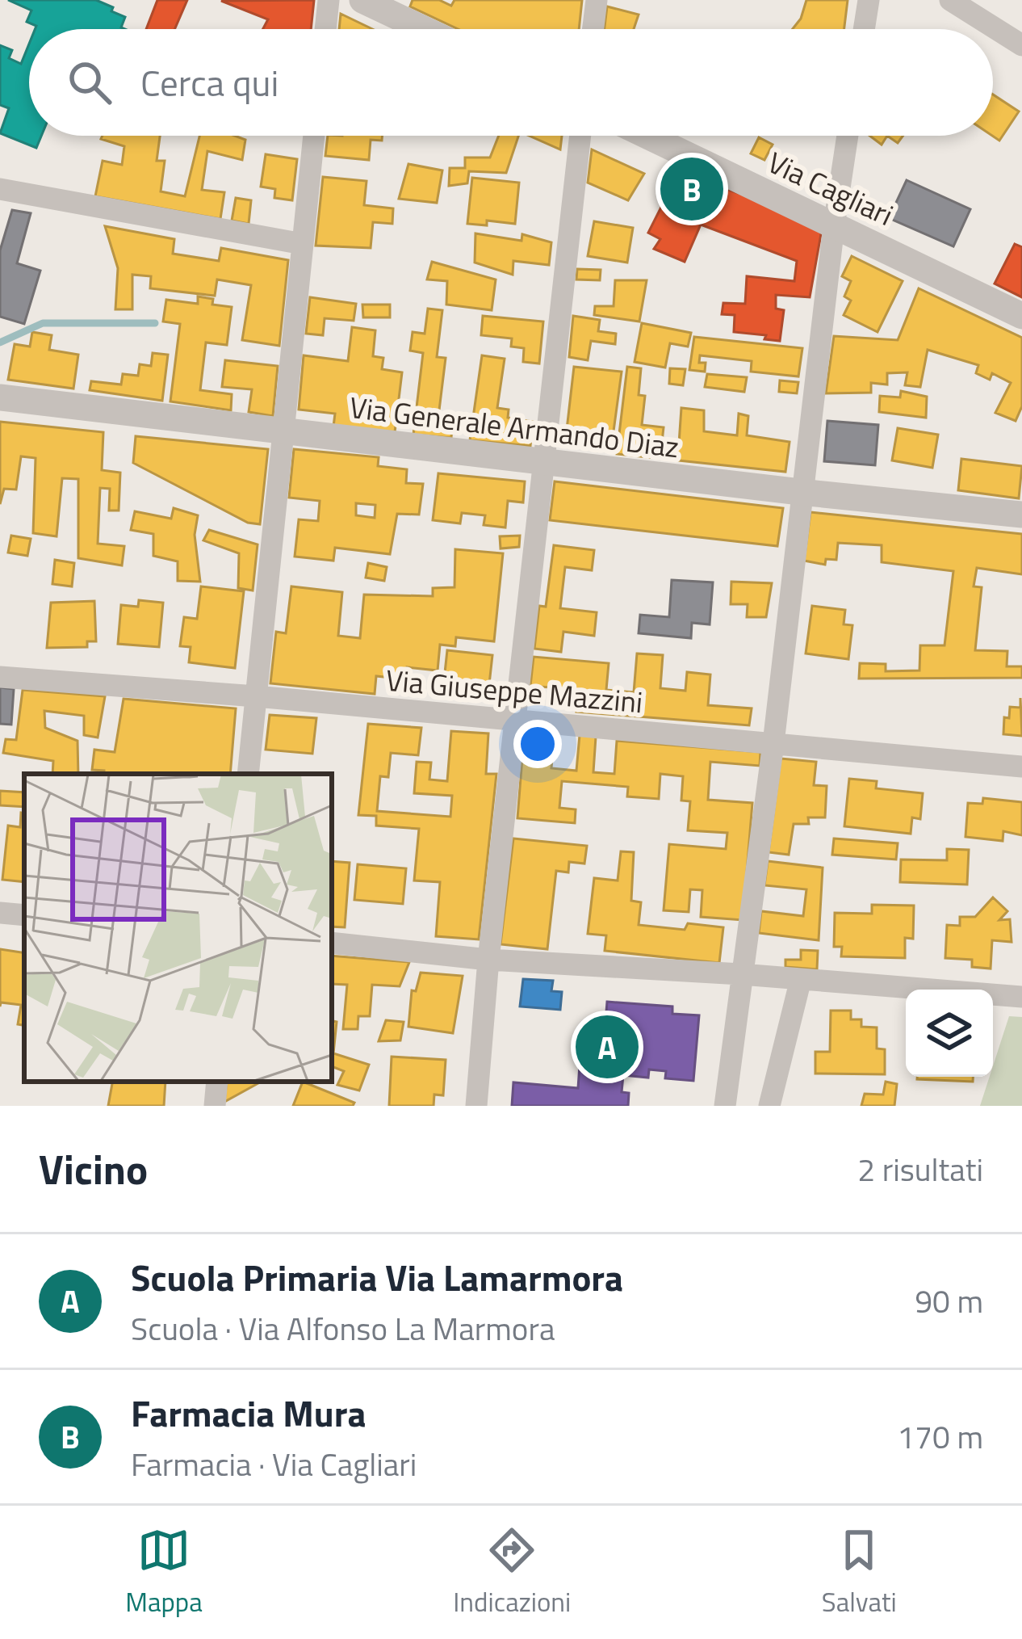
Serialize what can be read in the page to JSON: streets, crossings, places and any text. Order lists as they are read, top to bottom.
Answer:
{
  "streets": {
    "street": ["Via Cagliari", "Via Generale Armando Diaz", "Via Giuseppe Mazzini"]
  },
  "page": {
    "search": "Cerca qui",
    "pins": ["B", "A"],
    "heading": ["Vicino", "2 risultati"],
    "list": [
      {
        "mark": "A",
        "name": "Scuola Primaria Via Lamarmora",
        "note": "Scuola · Via Alfonso La Marmora",
        "value": "90 m"
      },
      {
        "mark": "B",
        "name": "Farmacia Mura",
        "note": "Farmacia · Via Cagliari",
        "value": "170 m"
      }
    ],
    "nav": ["Mappa", "Indicazioni", "Salvati"]
  }
}
